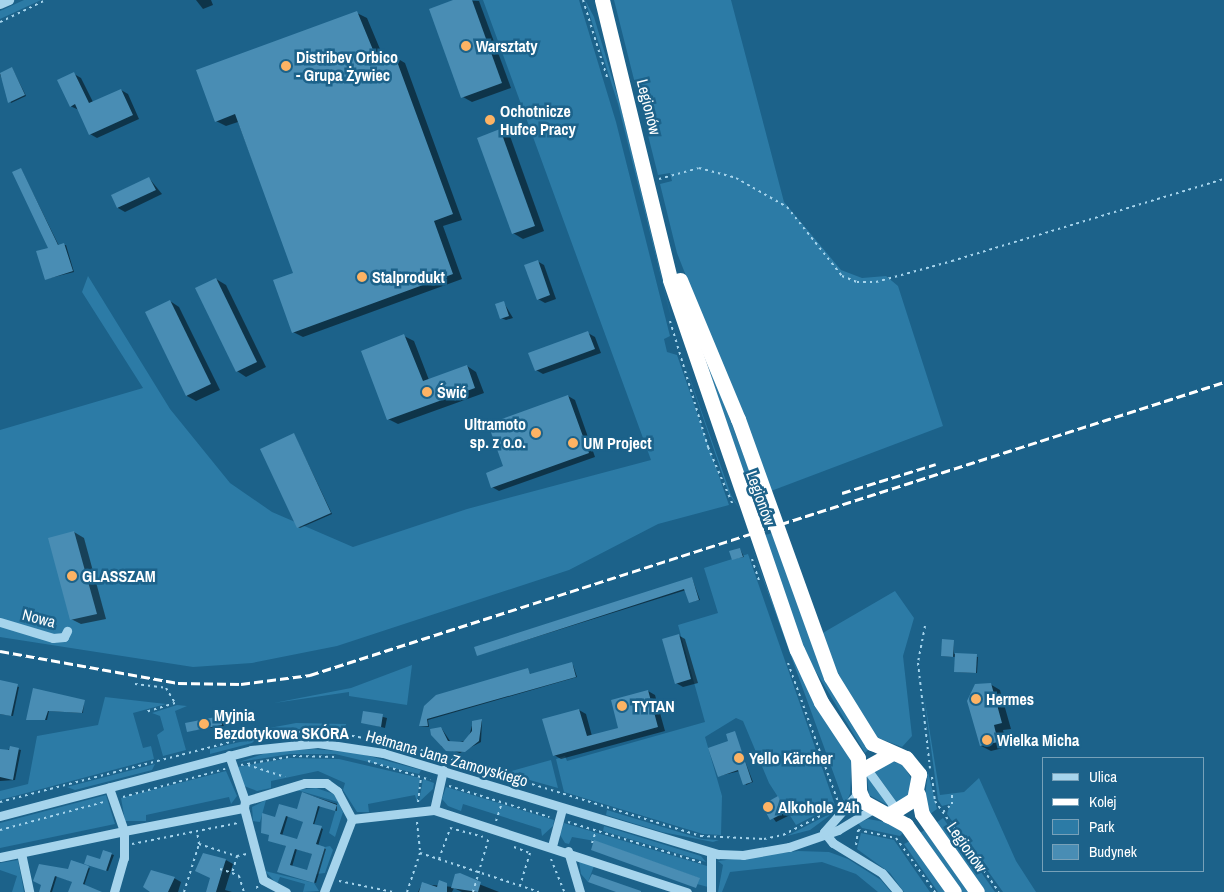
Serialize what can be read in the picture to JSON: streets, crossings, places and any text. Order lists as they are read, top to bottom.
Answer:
{
  "streets": {
    "highway": ["Legionów"],
    "street": ["Nowa", "Hetmana Jana Zamoyskiego"]
  },
  "places": [
    "Warsztaty",
    "Distribev Orbico - Grupa Żywiec",
    "Ochotnicze Hufce Pracy",
    "Stalprodukt",
    "Świć",
    "Ultramoto sp. z o.o.",
    "UM Project",
    "GLASSZAM",
    "Hermes",
    "TYTAN",
    "Myjnia Bezdotykowa SKÓRA",
    "Wielka Micha",
    "Yello Kärcher",
    "Alkohole 24h"
  ],
  "legend": [
    "Ulica",
    "Kolej",
    "Park",
    "Budynek"
  ]
}
